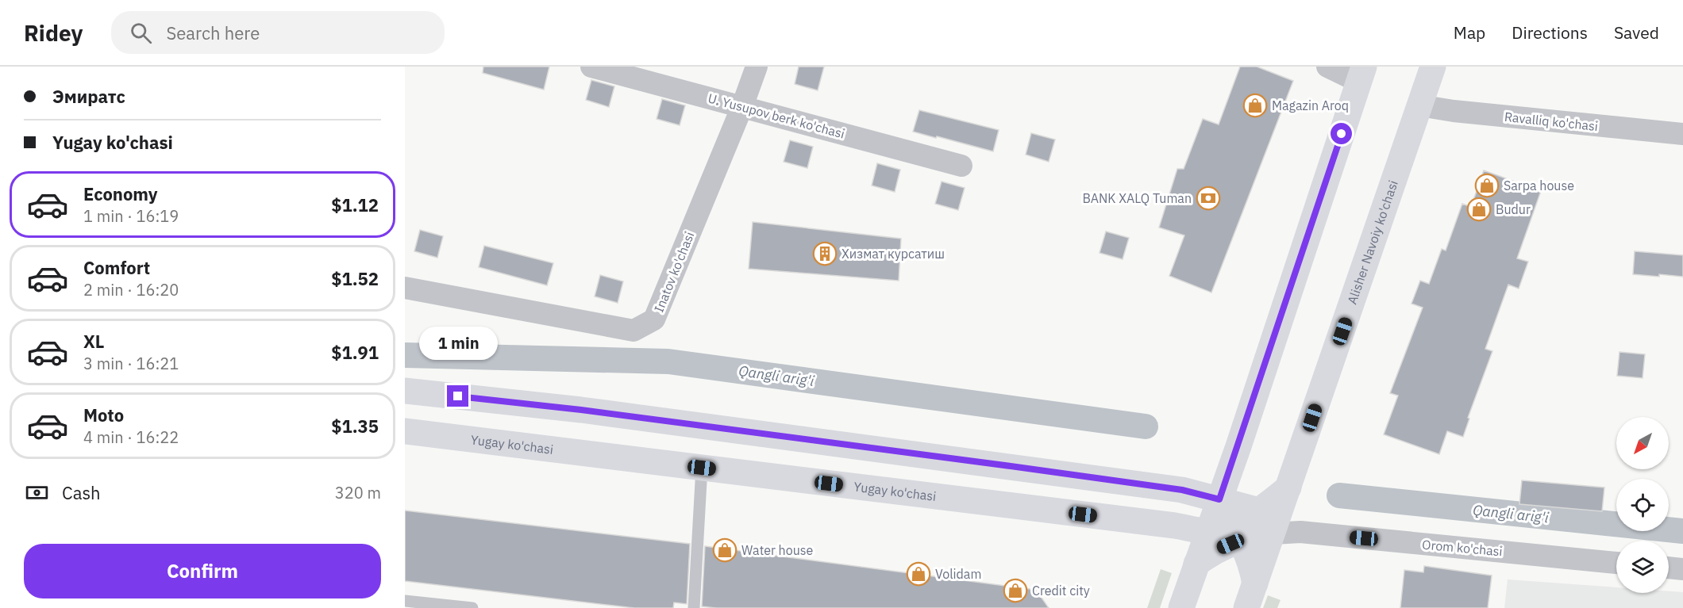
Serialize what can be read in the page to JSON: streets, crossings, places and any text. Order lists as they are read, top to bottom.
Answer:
{
  "streets": {
    "main road": ["Alisher Navoiy ko'chasi", "Yugay ko'chasi"],
    "street": [
      "U. Yusupov berk ko'chasi",
      "Ravalliq ko'chasi",
      "Inatov ko'chasi",
      "Orom ko'chasi"
    ]
  },
  "crossings": [
    ["U. Yusupov berk ko'chasi", "Inatov ko'chasi"],
    ["Ravalliq ko'chasi", "Alisher Navoiy ko'chasi"],
    ["Alisher Navoiy ko'chasi", "Orom ko'chasi"]
  ],
  "water": ["Qangli arig'i"],
  "places": {
    "shop": [
      "Magazin Aroq",
      "Sarpa house",
      "Budur",
      "Water house",
      "Volidam",
      "Credit city"
    ],
    "bank": ["BANK XALQ Tuman"],
    "building": ["Хизмат курсатиш"]
  },
  "north": "bottom left",
  "page": {
    "header": "Ridey",
    "search": "Search here",
    "nav": ["Map", "Directions", "Saved"],
    "banner": ["Эмиратс", "Yugay ko'chasi"],
    "list": [
      {
        "name": "Economy",
        "note": "1 min · 16:19",
        "value": "$1.12"
      },
      {
        "name": "Comfort",
        "note": "2 min · 16:20",
        "value": "$1.52"
      },
      {
        "name": "XL",
        "note": "3 min · 16:21",
        "value": "$1.91"
      },
      {
        "name": "Moto",
        "note": "4 min · 16:22",
        "value": "$1.35"
      }
    ],
    "bubble": "1 min",
    "pay": ["Cash", "320 m"],
    "buttons": "Confirm"
  }
}
